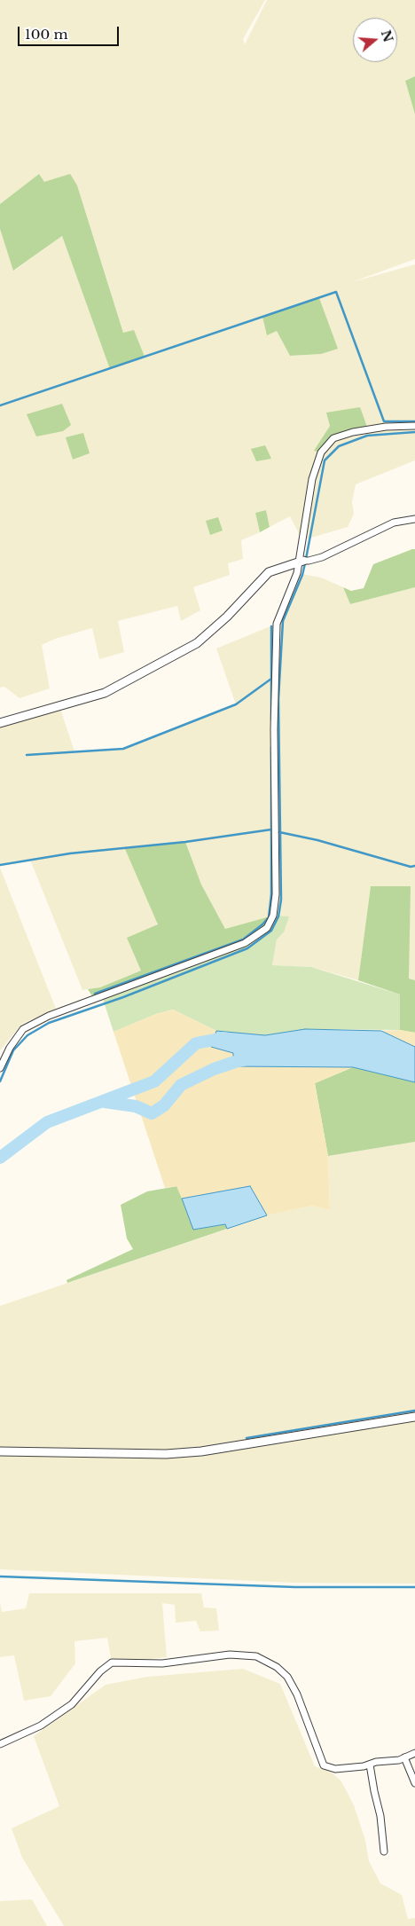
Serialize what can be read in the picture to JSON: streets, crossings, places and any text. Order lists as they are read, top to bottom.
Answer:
{
  "scale_bar": "100 m",
  "north": "right"
}
